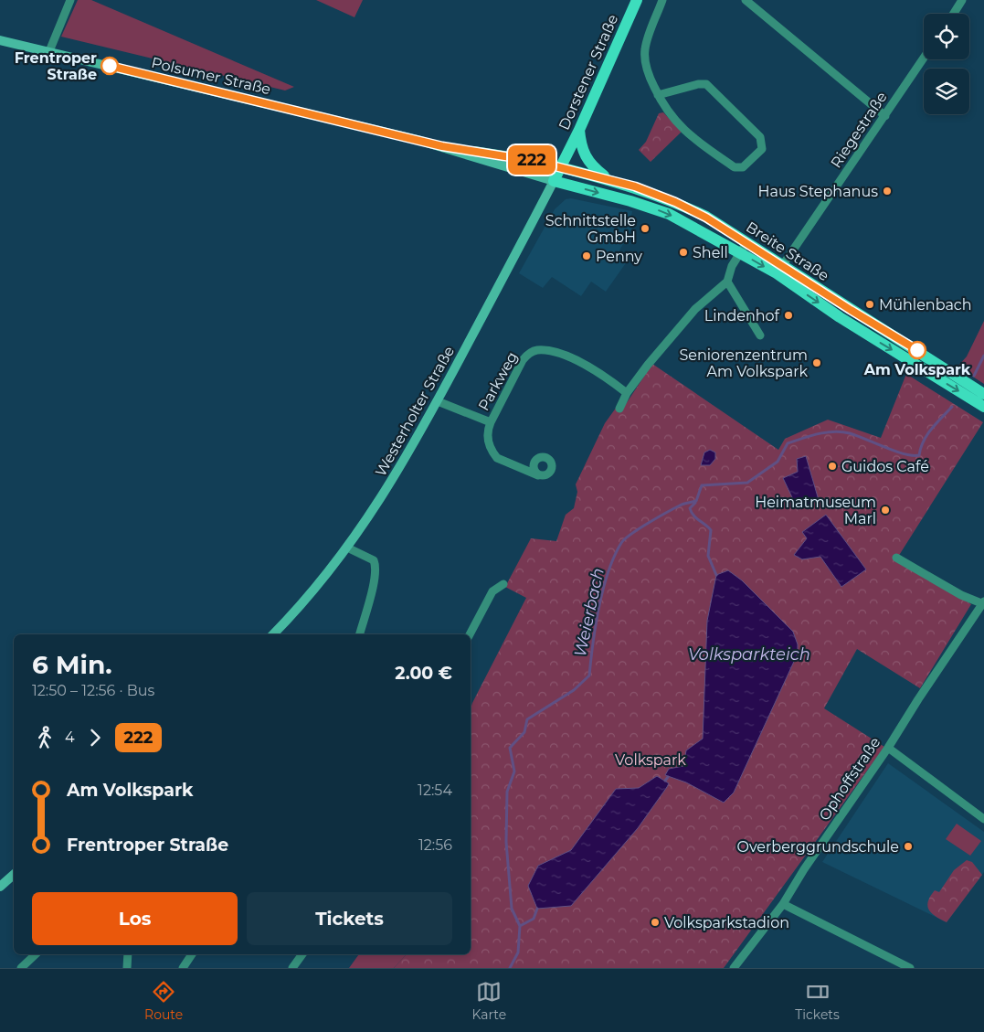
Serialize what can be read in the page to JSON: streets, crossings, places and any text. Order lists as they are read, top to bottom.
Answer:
{
  "streets": {
    "main road": [
      "Dorstener Straße",
      "Polsumer Straße",
      "Breite Straße",
      "Westerholter Straße"
    ],
    "street": ["Riegestraße", "Parkweg", "Ophoffstraße"]
  },
  "crossings": [
    ["Dorstener Straße", "Polsumer Straße"],
    ["Dorstener Straße", "Breite Straße"],
    ["Dorstener Straße", "Westerholter Straße"],
    ["Polsumer Straße", "Breite Straße"],
    ["Polsumer Straße", "Westerholter Straße"],
    ["Riegestraße", "Breite Straße"],
    ["Breite Straße", "Westerholter Straße"],
    ["Parkweg", "Westerholter Straße"]
  ],
  "water": ["Weierbach", "Volksparkteich"],
  "parks": ["Volkspark"],
  "places": [
    "Frentroper Straße",
    "Haus Stephanus",
    "Schnittstelle GmbH",
    "Shell",
    "Penny",
    "Mühlenbach",
    "Lindenhof",
    "Am Volkspark",
    "Seniorenzentrum Am Volkspark",
    "Guidos Café",
    "Heimatmuseum Marl",
    "Overberggrundschule",
    "Volksparkstadion"
  ],
  "lines": ["bus line 222"],
  "page": {
    "on_map": "222",
    "heading": ["6 Min.", "12:50 – 12:56 · Bus", "2.00 €"],
    "legs": ["4", "222"],
    "list": [
      {
        "name": "Am Volkspark",
        "value": "12:54"
      },
      {
        "name": "Frentroper Straße",
        "value": "12:56"
      }
    ],
    "buttons": ["Los", "Tickets"],
    "tabs": ["Route", "Karte", "Tickets"]
  }
}
